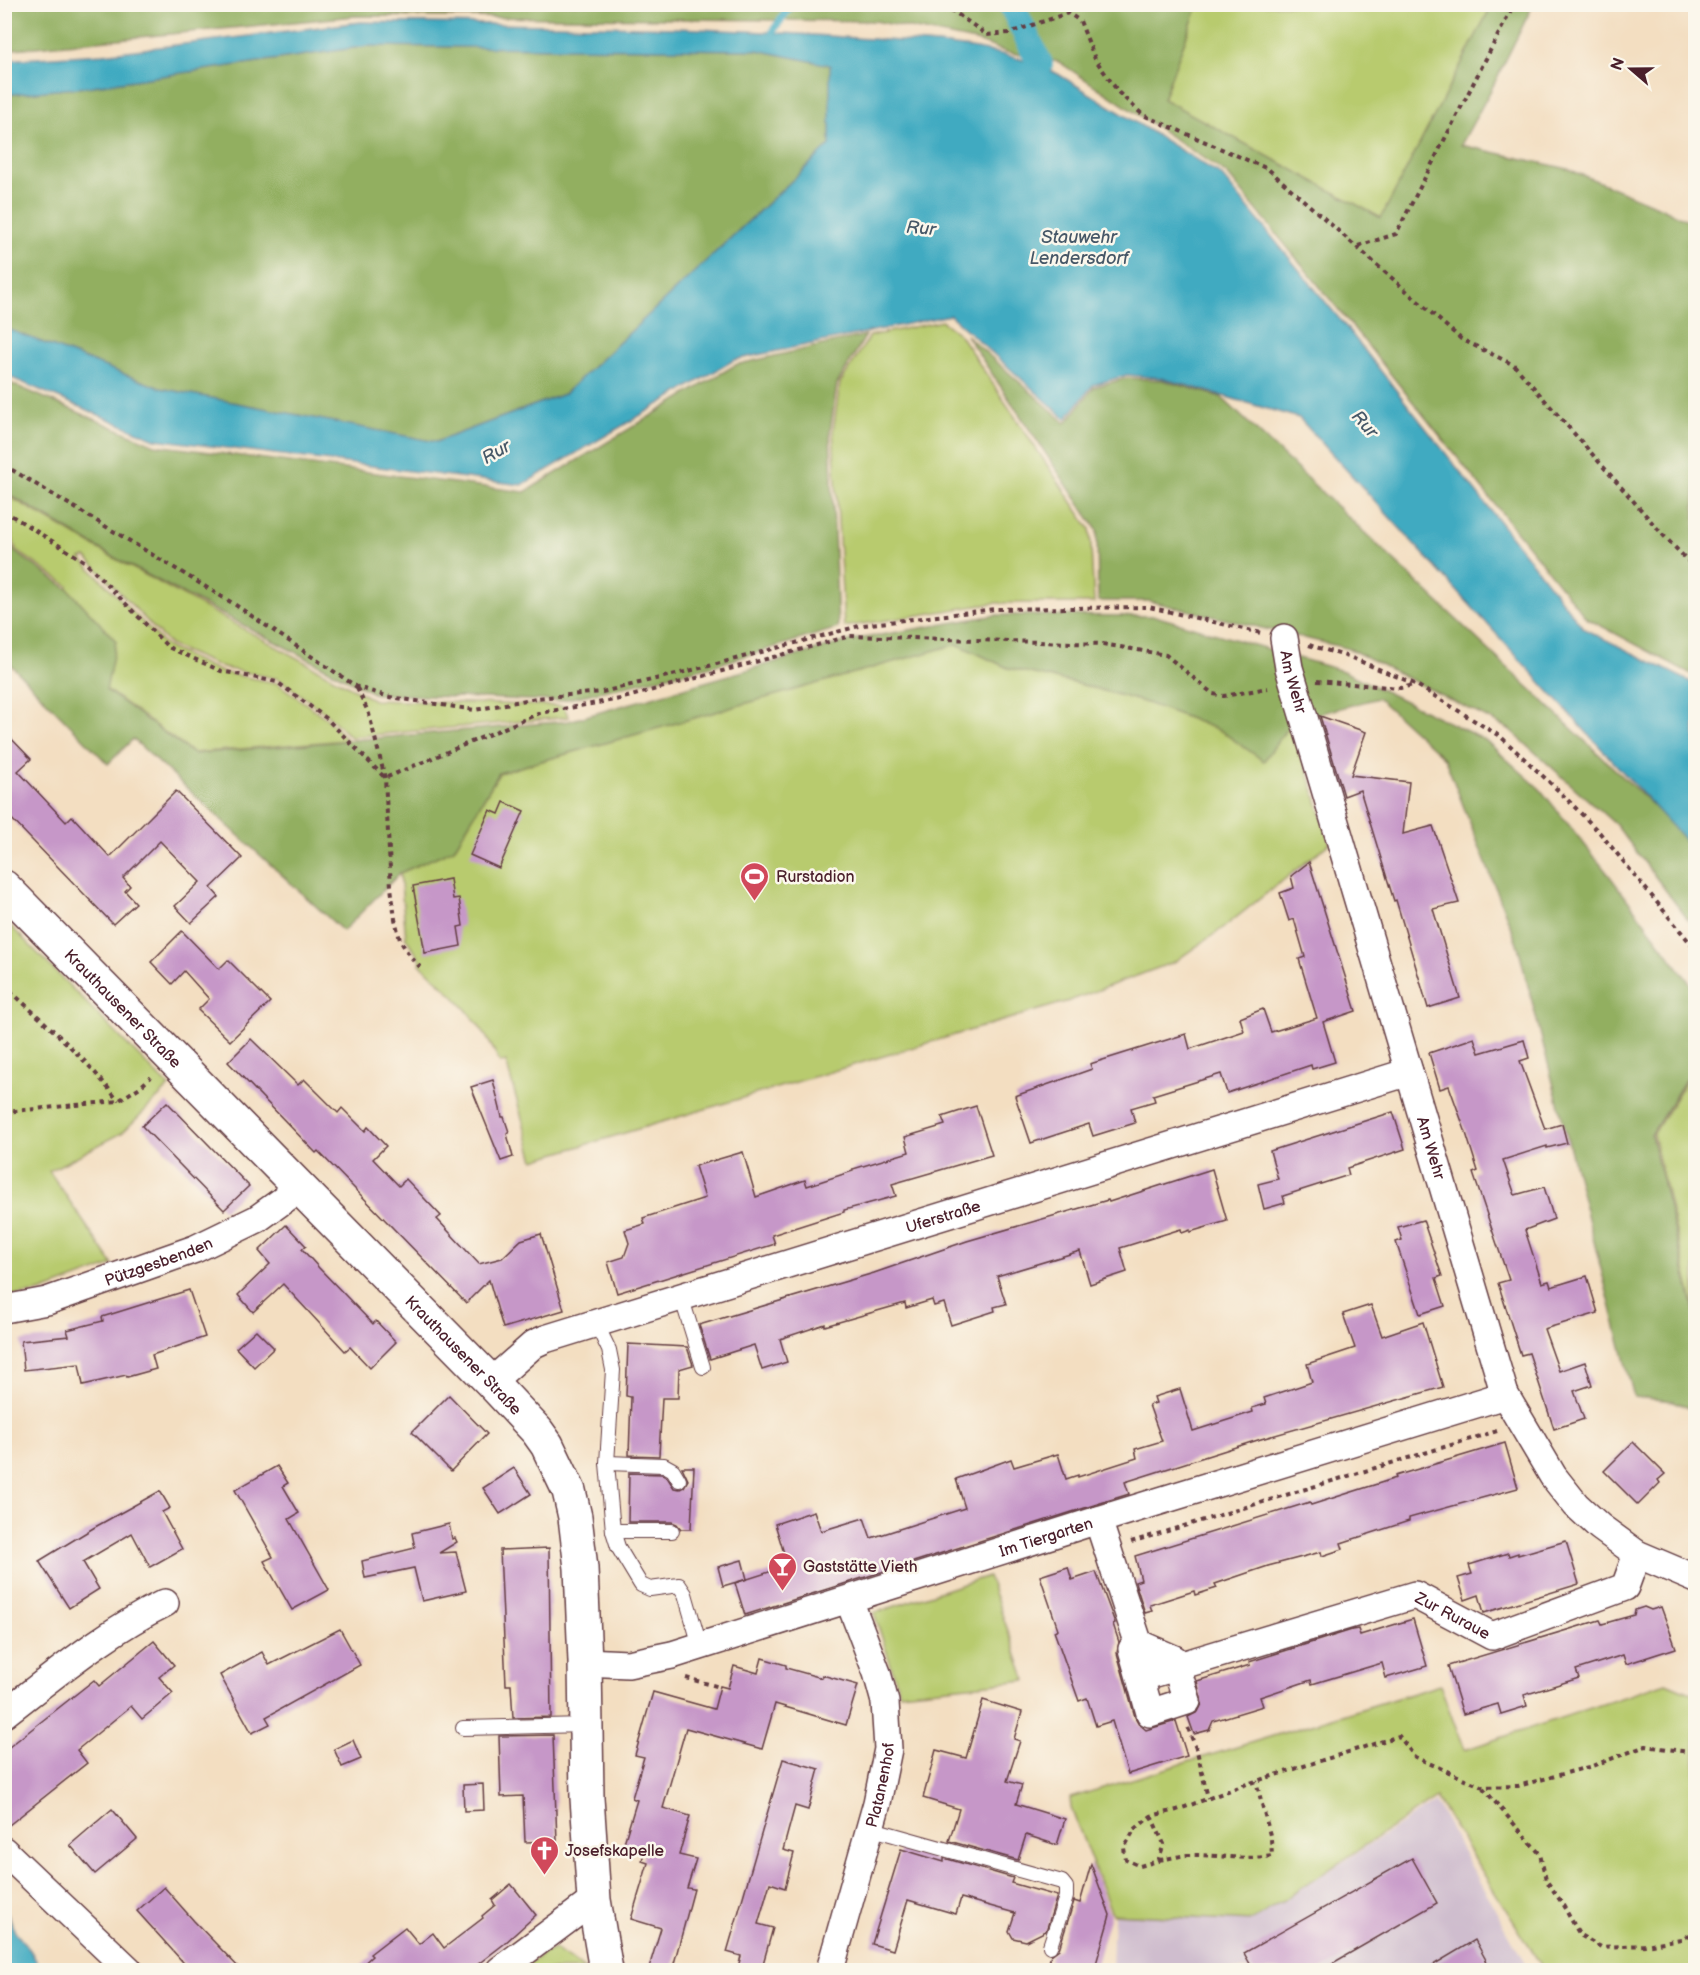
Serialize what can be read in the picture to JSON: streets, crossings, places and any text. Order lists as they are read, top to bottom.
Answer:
{
  "streets": {
    "street": [
      "Am Wehr",
      "Krauthausener Straße",
      "Uferstraße",
      "Pützgesbenden",
      "Im Tiergarten",
      "Zur Ruraue",
      "Platanenhof"
    ]
  },
  "crossings": [
    ["Am Wehr", "Uferstraße"],
    ["Am Wehr", "Im Tiergarten"],
    ["Am Wehr", "Zur Ruraue"],
    ["Krauthausener Straße", "Uferstraße"],
    ["Krauthausener Straße", "Pützgesbenden"],
    ["Krauthausener Straße", "Im Tiergarten"],
    ["Im Tiergarten", "Zur Ruraue"],
    ["Im Tiergarten", "Platanenhof"]
  ],
  "water": ["Rur", "Stauwehr Lendersdorf"],
  "places": {
    "sports": ["Rurstadion"],
    "bar": ["Gaststätte Vieth"],
    "church": ["Josefskapelle"]
  },
  "north": "left"
}
